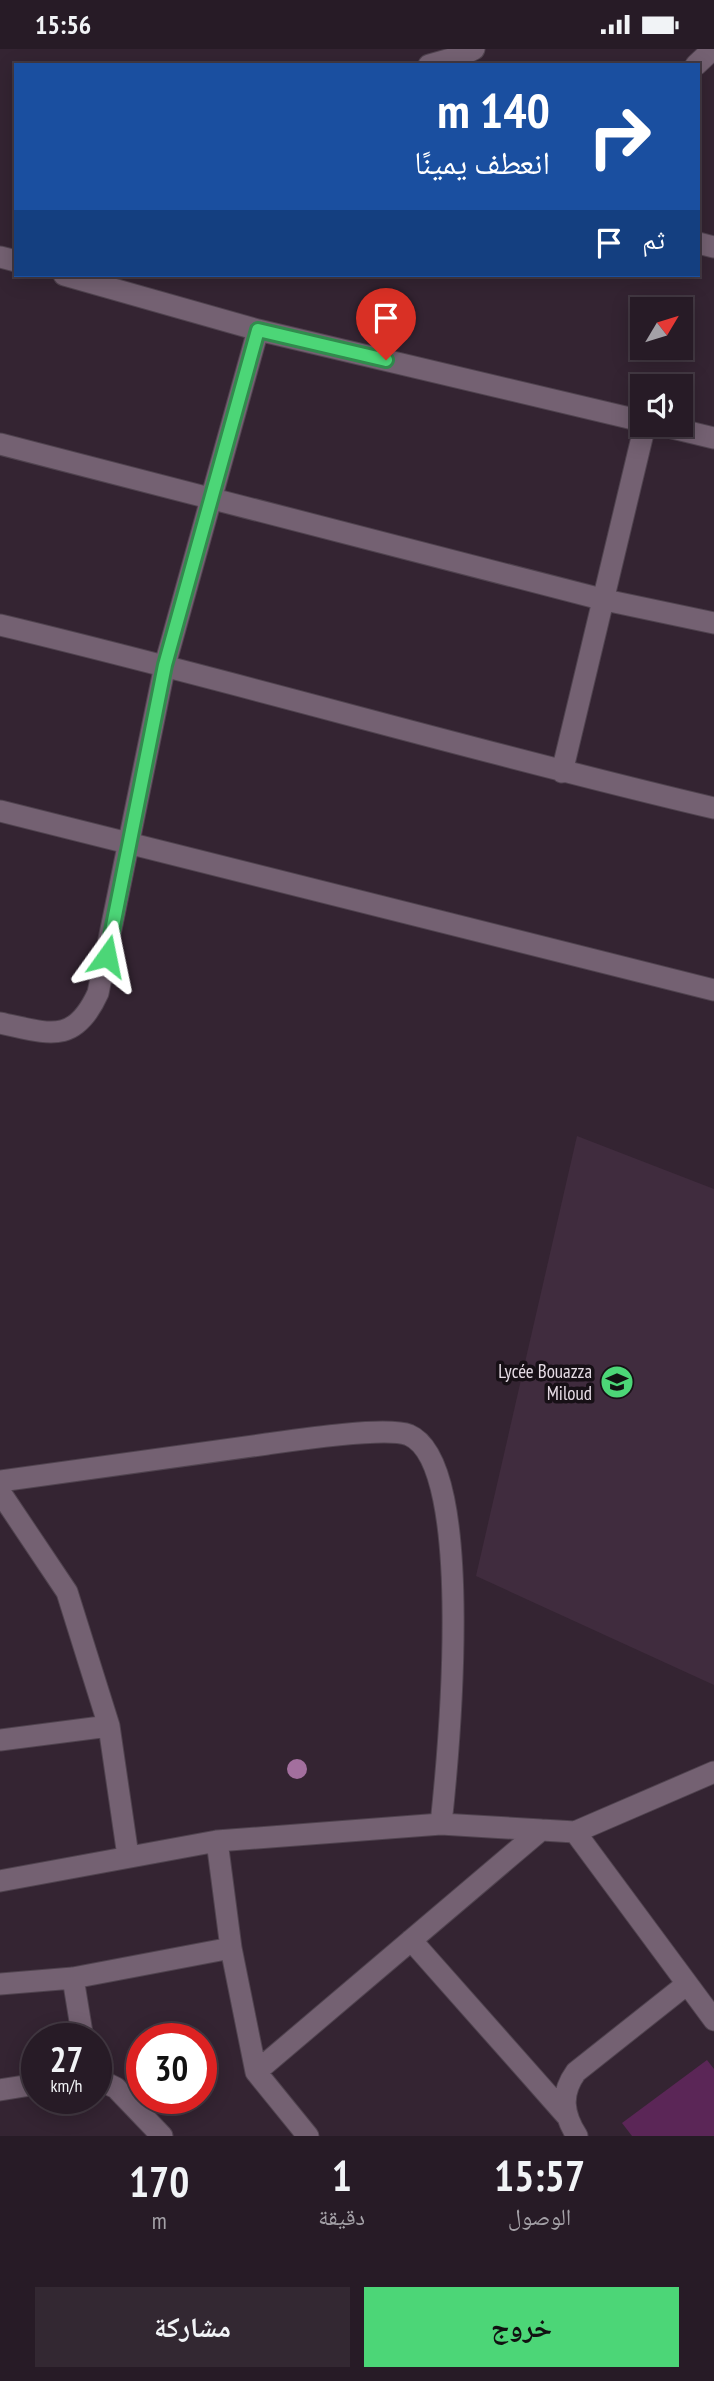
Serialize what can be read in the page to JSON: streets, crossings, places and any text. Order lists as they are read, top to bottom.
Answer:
{
  "places": {
    "school or university": ["Lycée Bouazza Miloud"]
  },
  "north": "top right",
  "page": {
    "status": "15:56",
    "turn": ["140 m", "انعطف يمينًا"],
    "then": "ثم",
    "speed": "27 km/h",
    "limit": "30",
    "eta": [
      "15:57",
      "الوصول",
      "1",
      "دقيقة",
      "170",
      "m"
    ],
    "buttons": ["خروج", "مشاركة"]
  }
}
